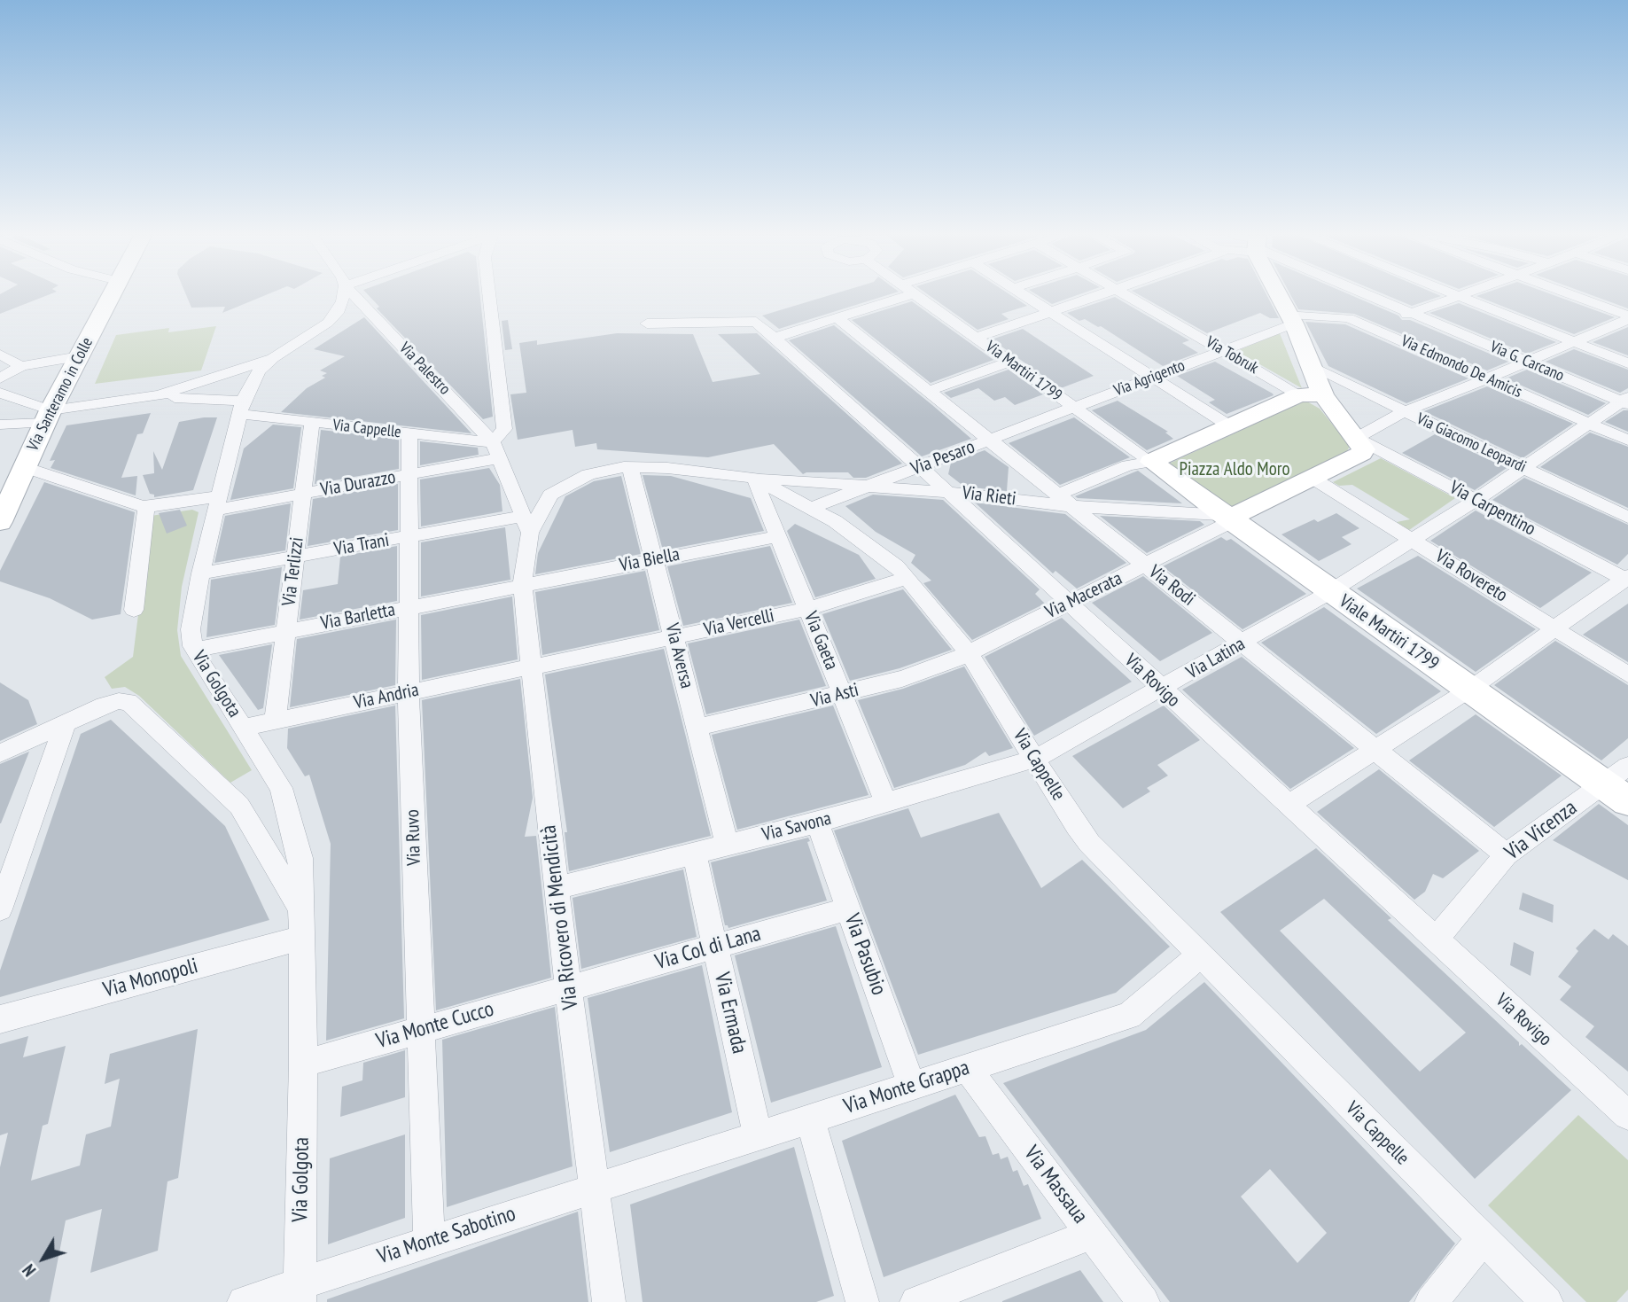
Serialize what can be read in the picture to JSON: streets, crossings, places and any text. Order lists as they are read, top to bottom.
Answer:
{
  "streets": {
    "street": [
      "Via Tobruk",
      "Via G. Carcano",
      "Via Edmondo De Amicis",
      "Via Palestro",
      "Via Martiri 1799",
      "Via Agrigento",
      "Via Santeramo in Colle",
      "Via Cappelle",
      "Via Giacomo Leopardi",
      "Via Pesaro",
      "Via Durazzo",
      "Via Rieti",
      "Via Carpentino",
      "Via Trani",
      "Via Biella",
      "Via Terlizzi",
      "Via Rovereto",
      "Via Rodi",
      "Via Macerata",
      "Via Barletta",
      "Via Vercelli",
      "Viale Martiri 1799",
      "Via Gaeta",
      "Via Aversa",
      "Via Latina",
      "Via Rovigo",
      "Via Golgota",
      "Via Asti",
      "Via Andria",
      "Via Savona",
      "Via Vicenza",
      "Via Ruvo",
      "Via Ricovero di Mendicità",
      "Via Col di Lana",
      "Via Pasubio",
      "Via Monopoli",
      "Via Ermada",
      "Via Monte Cucco",
      "Via Monte Grappa",
      "Via Massaua",
      "Via Monte Sabotino"
    ]
  },
  "crossings": [
    ["Via Tobruk", "Via Agrigento"],
    ["Via G. Carcano", "Via Latina"],
    ["Via Edmondo De Amicis", "Via Agrigento"],
    ["Via Edmondo De Amicis", "Via Latina"],
    ["Via Palestro", "Via Cappelle"],
    ["Via Palestro", "Via Durazzo"],
    ["Via Martiri 1799", "Via Agrigento"],
    ["Via Martiri 1799", "Via Pesaro"],
    ["Via Martiri 1799", "Viale Martiri 1799"],
    ["Via Agrigento", "Via Pesaro"],
    ["Via Cappelle", "Via Pesaro"],
    ["Via Cappelle", "Via Durazzo"],
    ["Via Cappelle", "Via Rieti"],
    ["Via Cappelle", "Via Trani"],
    ["Via Cappelle", "Via Terlizzi"],
    ["Via Cappelle", "Via Macerata"],
    ["Via Cappelle", "Via Vercelli"],
    ["Via Cappelle", "Via Gaeta"],
    ["Via Cappelle", "Via Aversa"],
    ["Via Cappelle", "Via Latina"],
    ["Via Cappelle", "Via Golgota"],
    ["Via Cappelle", "Via Asti"],
    ["Via Cappelle", "Via Savona"],
    ["Via Cappelle", "Via Ruvo"],
    ["Via Cappelle", "Via Ricovero di Mendicità"],
    ["Via Cappelle", "Via Monte Grappa"],
    ["Via Giacomo Leopardi", "Via Latina"],
    ["Via Pesaro", "Via Rieti"],
    ["Via Pesaro", "Via Rodi"],
    ["Via Pesaro", "Via Rovigo"],
    ["Via Durazzo", "Via Terlizzi"],
    ["Via Durazzo", "Via Golgota"],
    ["Via Durazzo", "Via Ruvo"],
    ["Via Rieti", "Via Rodi"],
    ["Via Rieti", "Via Macerata"],
    ["Via Rieti", "Viale Martiri 1799"],
    ["Via Rieti", "Via Gaeta"],
    ["Via Rieti", "Via Rovigo"],
    ["Via Carpentino", "Via Latina"],
    ["Via Trani", "Via Terlizzi"],
    ["Via Trani", "Via Golgota"],
    ["Via Trani", "Via Ruvo"],
    ["Via Trani", "Via Ricovero di Mendicità"],
    ["Via Biella", "Via Barletta"],
    ["Via Biella", "Via Gaeta"],
    ["Via Biella", "Via Aversa"],
    ["Via Biella", "Via Ricovero di Mendicità"],
    ["Via Terlizzi", "Via Barletta"],
    ["Via Terlizzi", "Via Andria"],
    ["Via Rovereto", "Via Latina"],
    ["Via Rodi", "Via Macerata"],
    ["Via Rodi", "Via Latina"],
    ["Via Rodi", "Via Vicenza"],
    ["Via Macerata", "Viale Martiri 1799"],
    ["Via Macerata", "Via Rovigo"],
    ["Via Macerata", "Via Asti"],
    ["Via Barletta", "Via Golgota"],
    ["Via Barletta", "Via Ruvo"],
    ["Via Barletta", "Via Ricovero di Mendicità"],
    ["Via Vercelli", "Via Gaeta"],
    ["Via Vercelli", "Via Aversa"],
    ["Via Vercelli", "Via Andria"],
    ["Via Vercelli", "Via Ricovero di Mendicità"],
    ["Viale Martiri 1799", "Via Latina"],
    ["Viale Martiri 1799", "Via Vicenza"],
    ["Via Gaeta", "Via Asti"],
    ["Via Gaeta", "Via Savona"],
    ["Via Aversa", "Via Asti"],
    ["Via Aversa", "Via Savona"],
    ["Via Latina", "Via Rovigo"],
    ["Via Latina", "Via Savona"],
    ["Via Rovigo", "Via Vicenza"],
    ["Via Golgota", "Via Andria"],
    ["Via Golgota", "Via Monopoli"],
    ["Via Golgota", "Via Monte Cucco"],
    ["Via Golgota", "Via Monte Sabotino"],
    ["Via Andria", "Via Ruvo"],
    ["Via Andria", "Via Ricovero di Mendicità"],
    ["Via Savona", "Via Ricovero di Mendicità"],
    ["Via Savona", "Via Pasubio"],
    ["Via Savona", "Via Ermada"],
    ["Via Ruvo", "Via Monte Cucco"],
    ["Via Ruvo", "Via Monte Sabotino"],
    ["Via Ricovero di Mendicità", "Via Col di Lana"],
    ["Via Ricovero di Mendicità", "Via Monte Cucco"],
    ["Via Ricovero di Mendicità", "Via Monte Grappa"],
    ["Via Ricovero di Mendicità", "Via Monte Sabotino"],
    ["Via Col di Lana", "Via Pasubio"],
    ["Via Col di Lana", "Via Ermada"],
    ["Via Col di Lana", "Via Monte Cucco"],
    ["Via Pasubio", "Via Monte Grappa"],
    ["Via Ermada", "Via Monte Grappa"],
    ["Via Monte Grappa", "Via Massaua"],
    ["Via Monte Grappa", "Via Monte Sabotino"]
  ],
  "parks": ["Piazza Aldo Moro"],
  "north": "bottom left"
}
